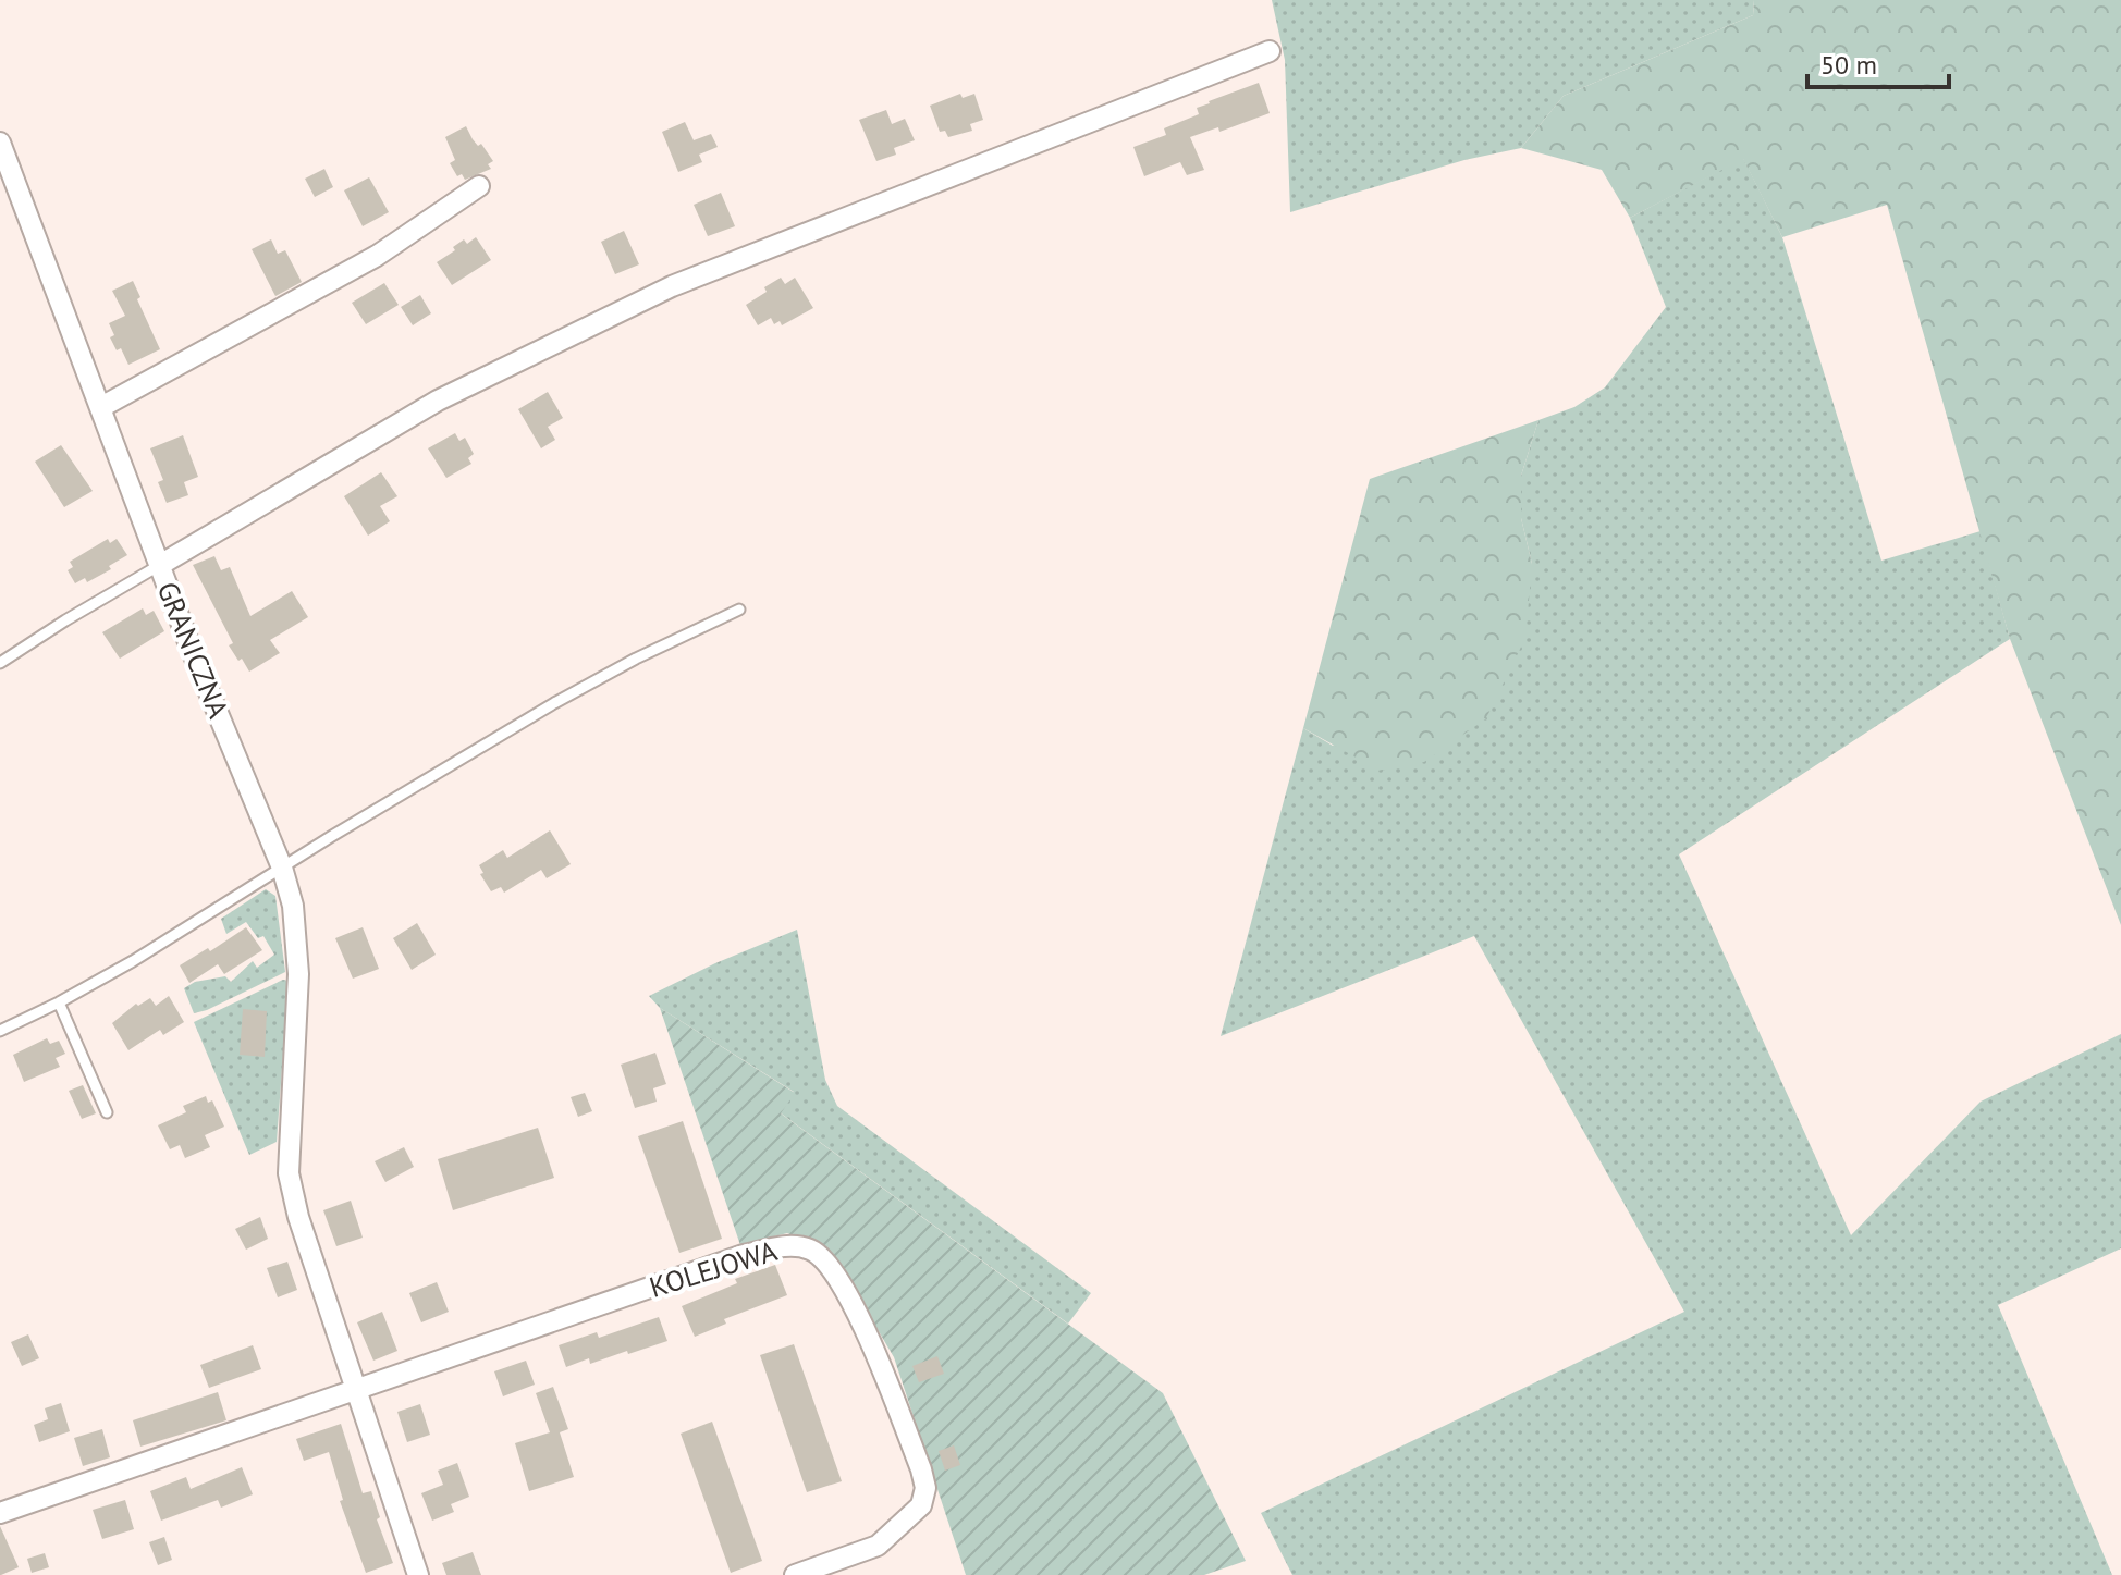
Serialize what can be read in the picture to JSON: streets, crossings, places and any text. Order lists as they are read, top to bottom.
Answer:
{
  "streets": {
    "street": ["GRANICZNA", "KOLEJOWA"]
  },
  "crossings": [
    ["GRANICZNA", "KOLEJOWA"]
  ],
  "scale_bar": "50 m"
}
